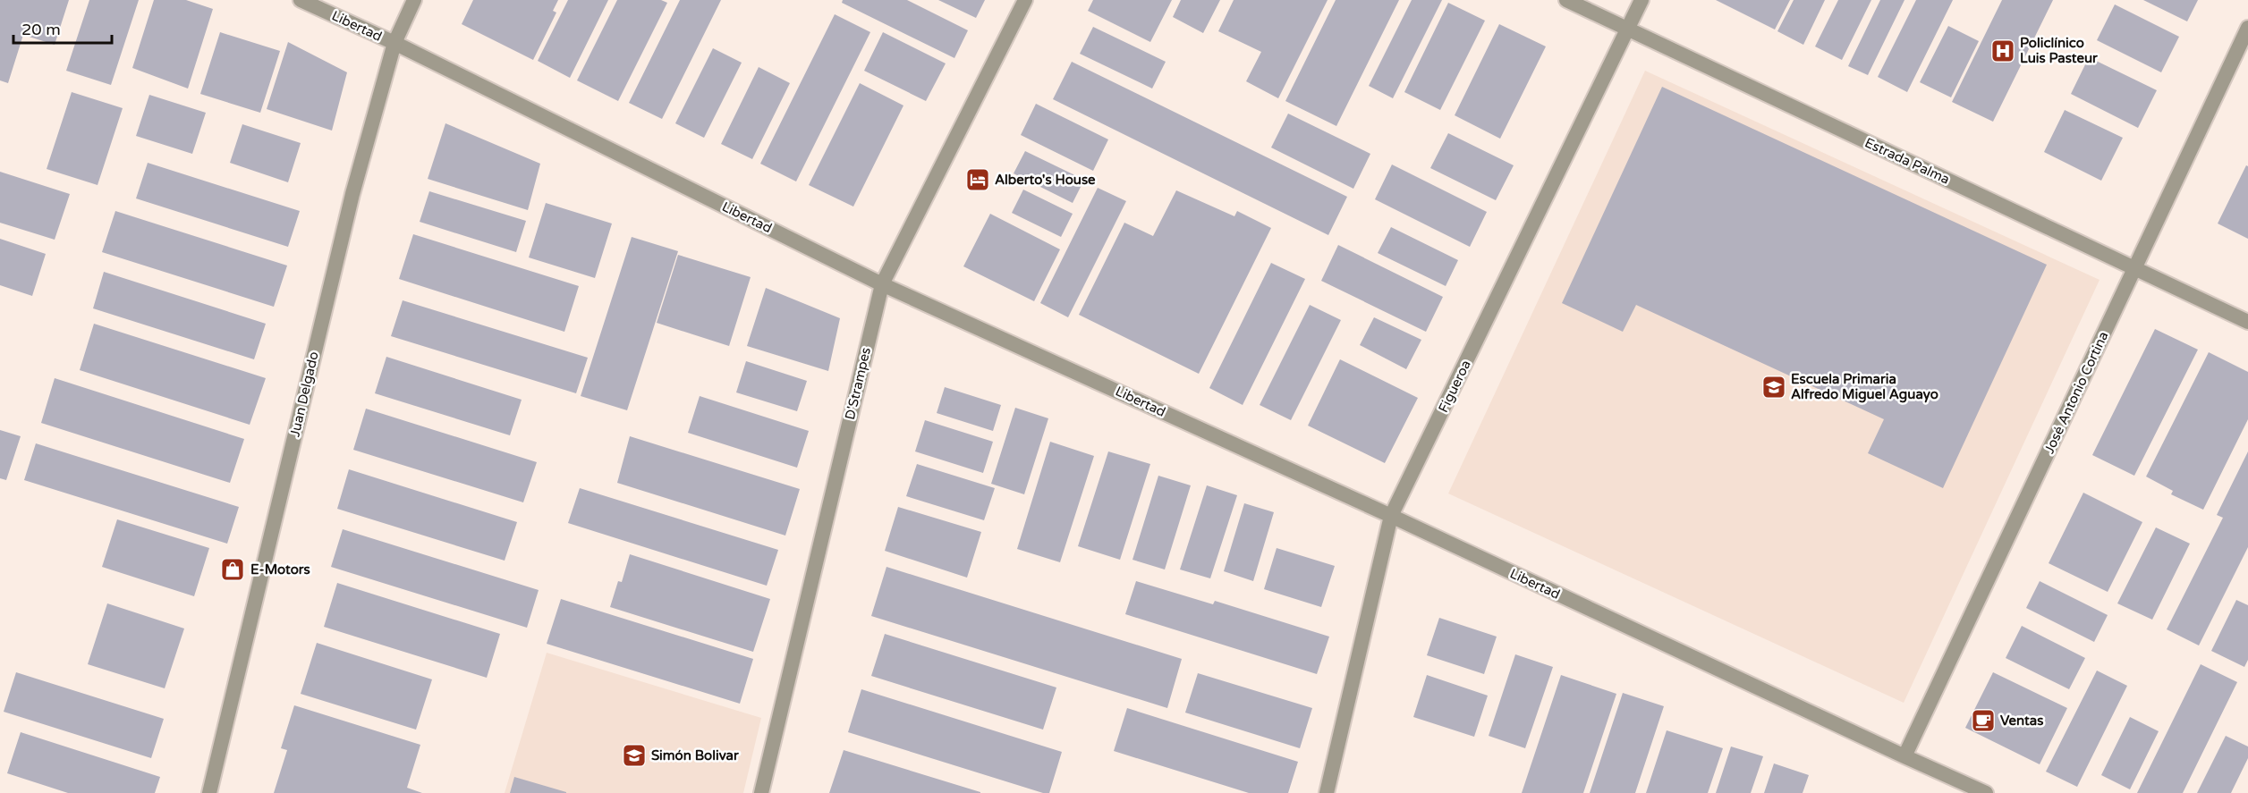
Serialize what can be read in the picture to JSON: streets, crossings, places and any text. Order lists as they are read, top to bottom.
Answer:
{
  "streets": {
    "street": [
      "Libertad",
      "Estrada Palma",
      "D'Strampes",
      "Figueroa",
      "José Antonio Cortina",
      "Juan Delgado"
    ]
  },
  "crossings": [
    ["Libertad", "D'Strampes"],
    ["Libertad", "Figueroa"],
    ["Libertad", "José Antonio Cortina"],
    ["Libertad", "Juan Delgado"],
    ["Estrada Palma", "Figueroa"],
    ["Estrada Palma", "José Antonio Cortina"]
  ],
  "places": {
    "hospital": ["Policlínico Luis Pasteur"],
    "hotel": ["Alberto's House"],
    "school or university": ["Escuela Primaria Alfredo Miguel Aguayo", "Simón Bolivar"],
    "shop": ["E-Motors"],
    "cafe": ["Ventas"]
  },
  "scale_bar": "20 m"
}
